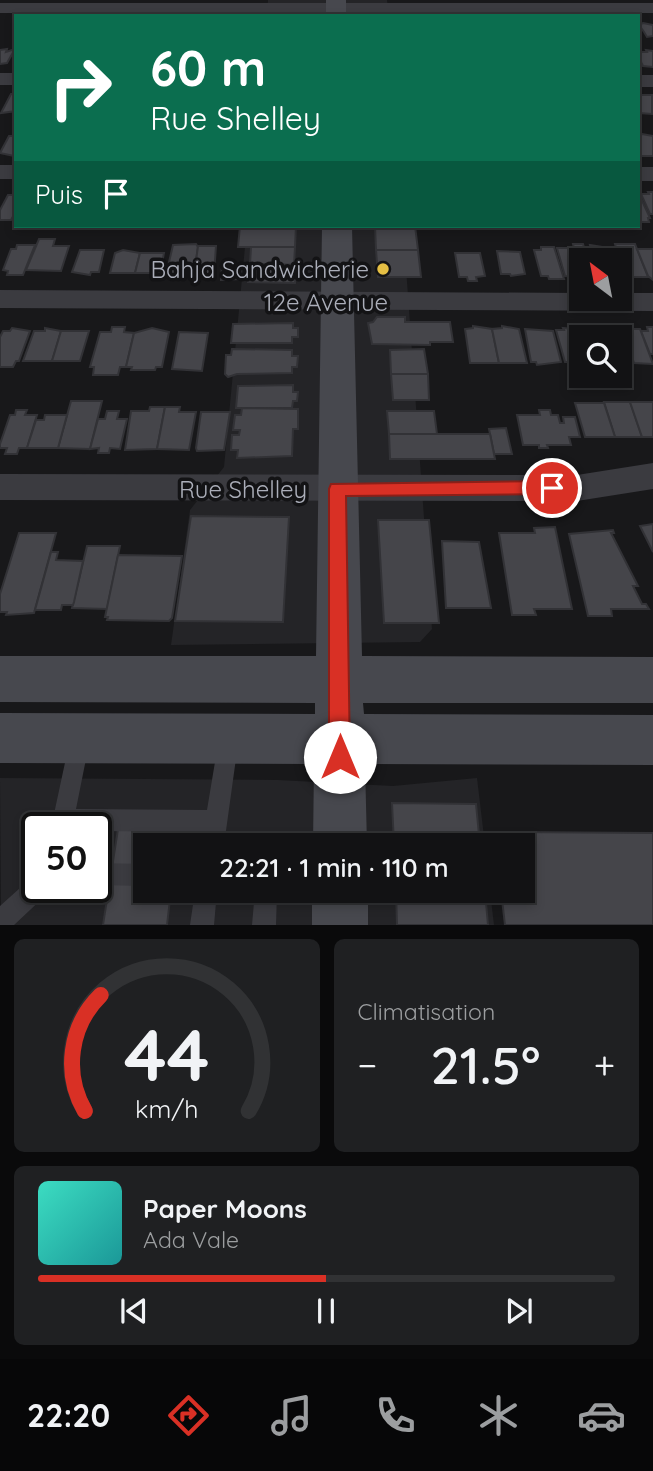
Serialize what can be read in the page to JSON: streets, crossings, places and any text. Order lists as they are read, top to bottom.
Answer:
{
  "streets": {
    "street": ["12e Avenue", "Rue Shelley"]
  },
  "places": ["Bahja Sandwicherie"],
  "north": "top left",
  "page": {
    "turn": ["60 m", "Rue Shelley"],
    "then": "Puis",
    "limit": "50",
    "trip": "22:21 · 1 min · 110 m",
    "tile": "Climatisation",
    "heat": ["−", "21.5°", "+"],
    "song": ["Paper Moons", "Ada Vale"],
    "tabs": "22:20",
    "gauge": ["44", "km/h"]
  }
}
